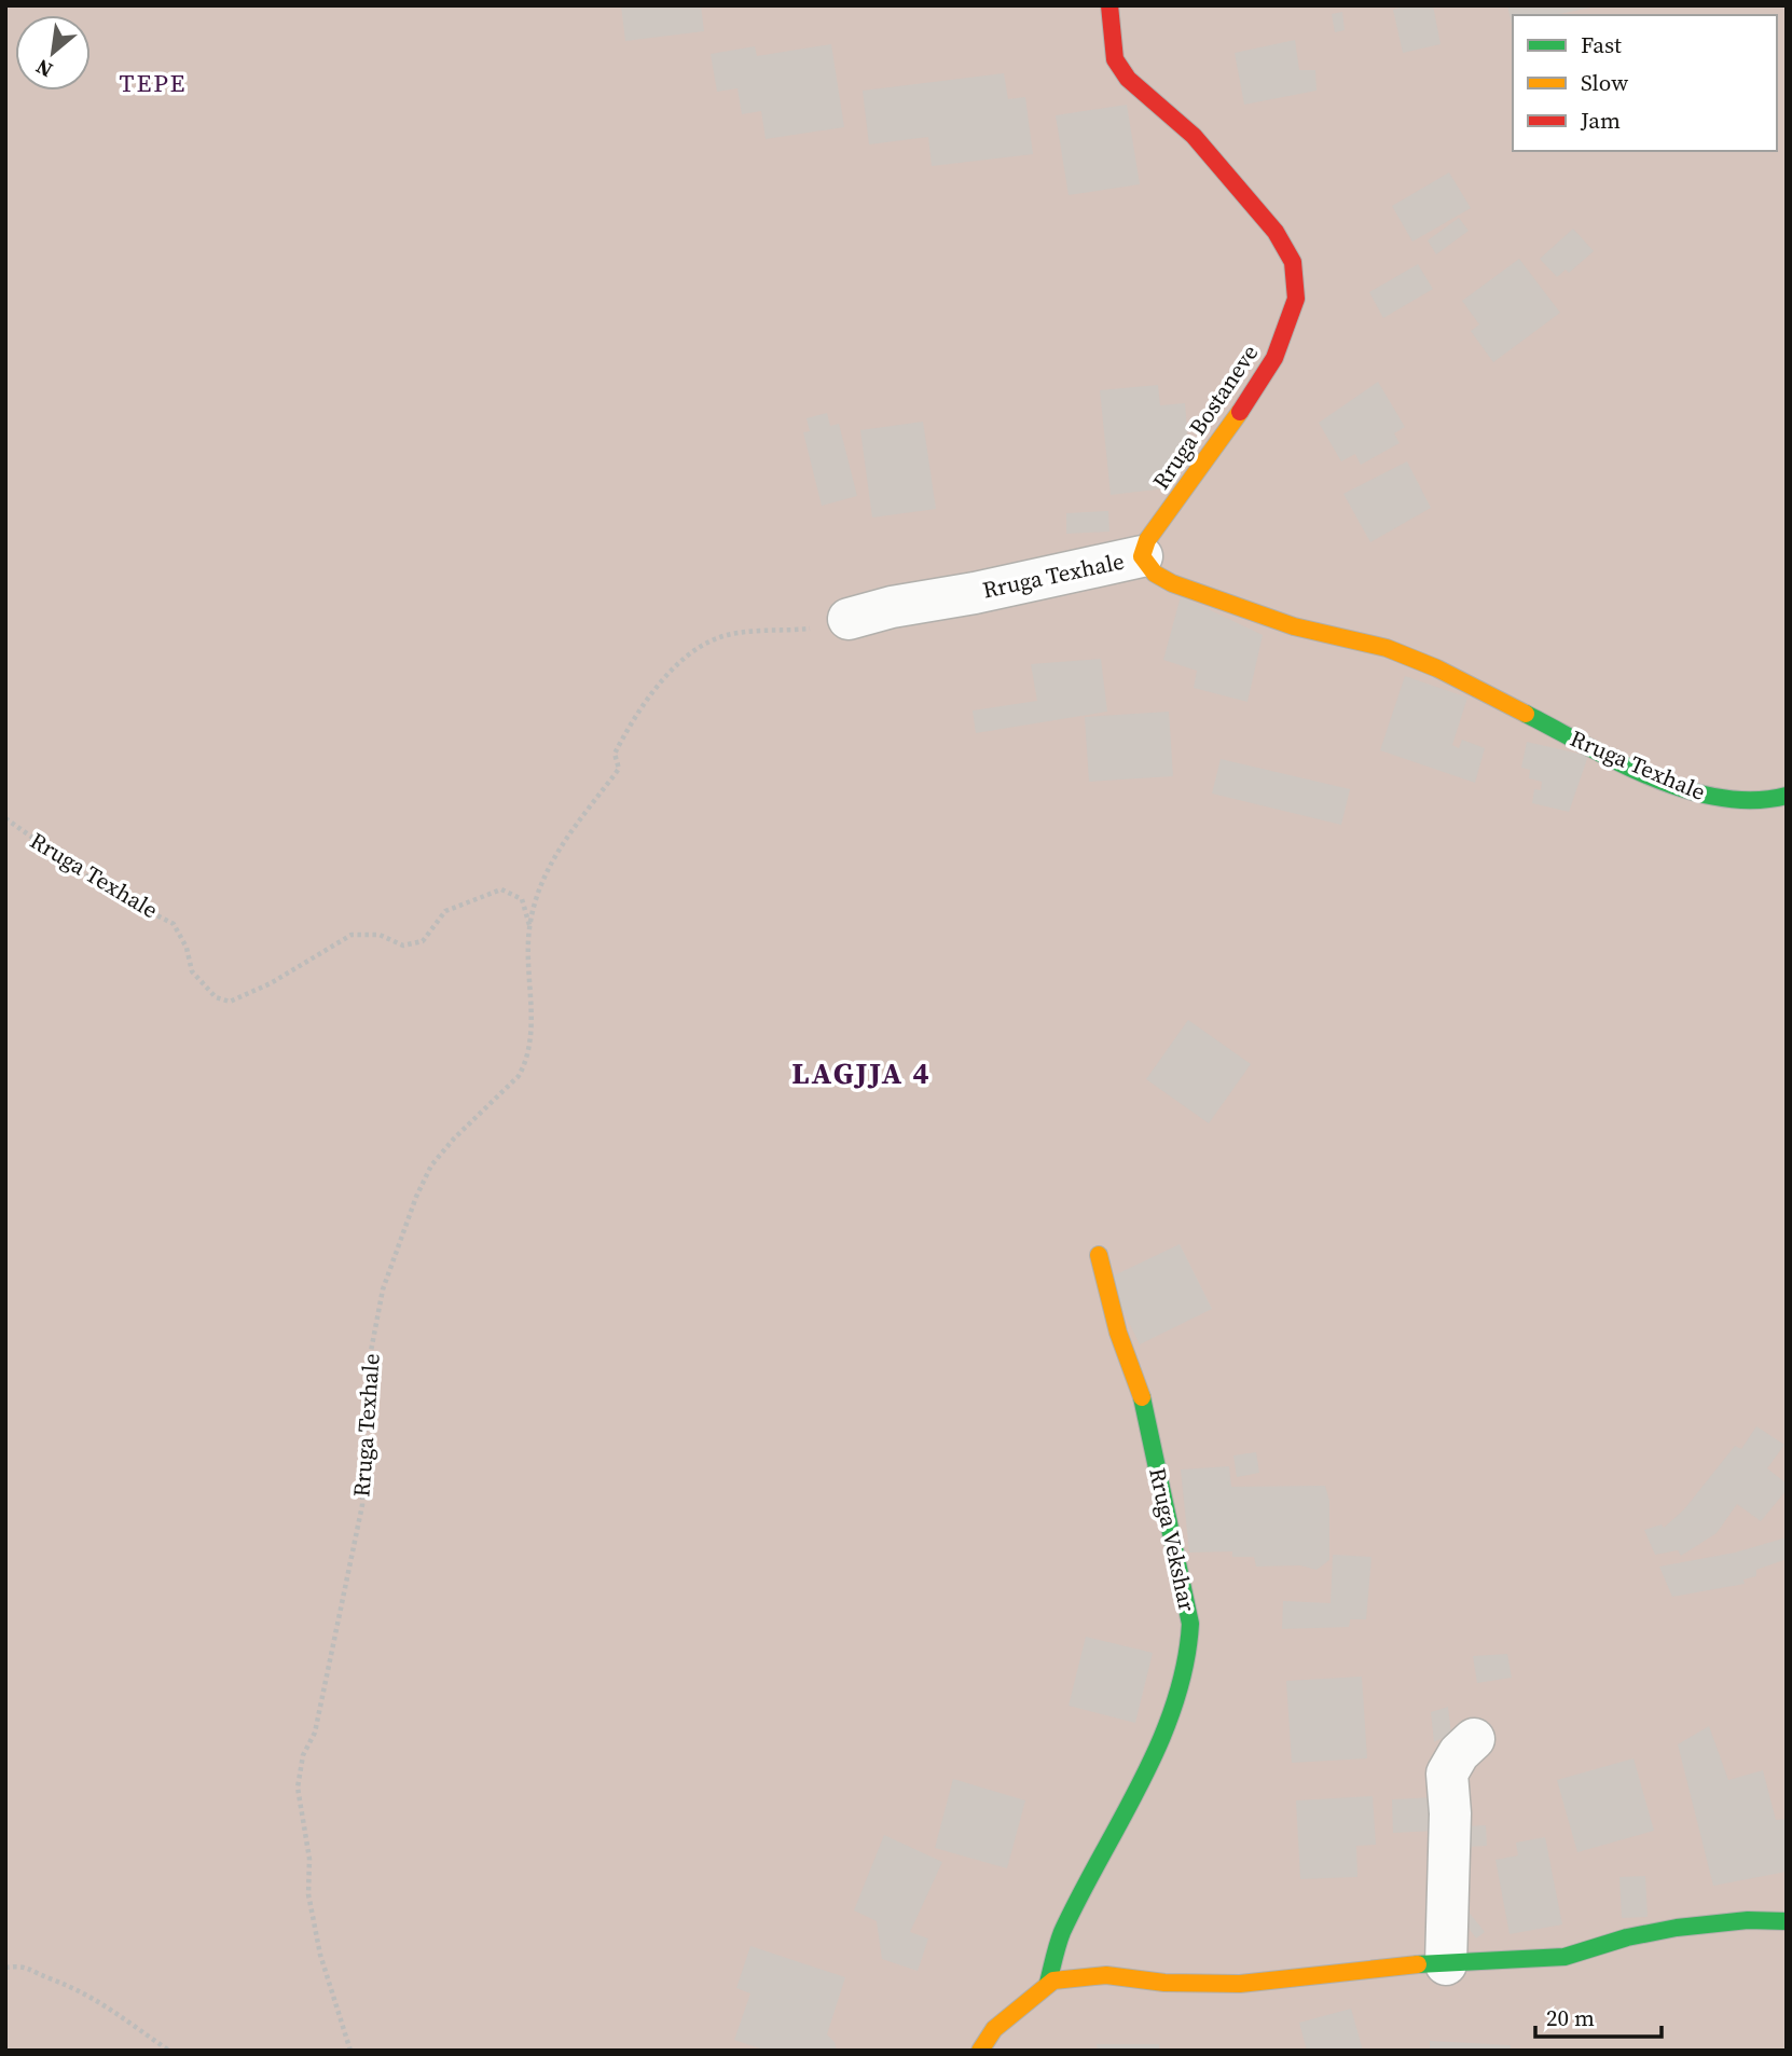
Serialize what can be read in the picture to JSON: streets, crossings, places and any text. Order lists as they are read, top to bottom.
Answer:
{
  "streets": {
    "street": ["Rruga Bostaneve", "Rruga Texhale", "Rruga Vekshar"]
  },
  "crossings": [
    ["Rruga Bostaneve", "Rruga Texhale"]
  ],
  "districts": ["TEPE", "LAGJJA 4"],
  "legend": ["Fast", "Slow", "Jam"],
  "scale_bar": "20 m",
  "north": "bottom left"
}
